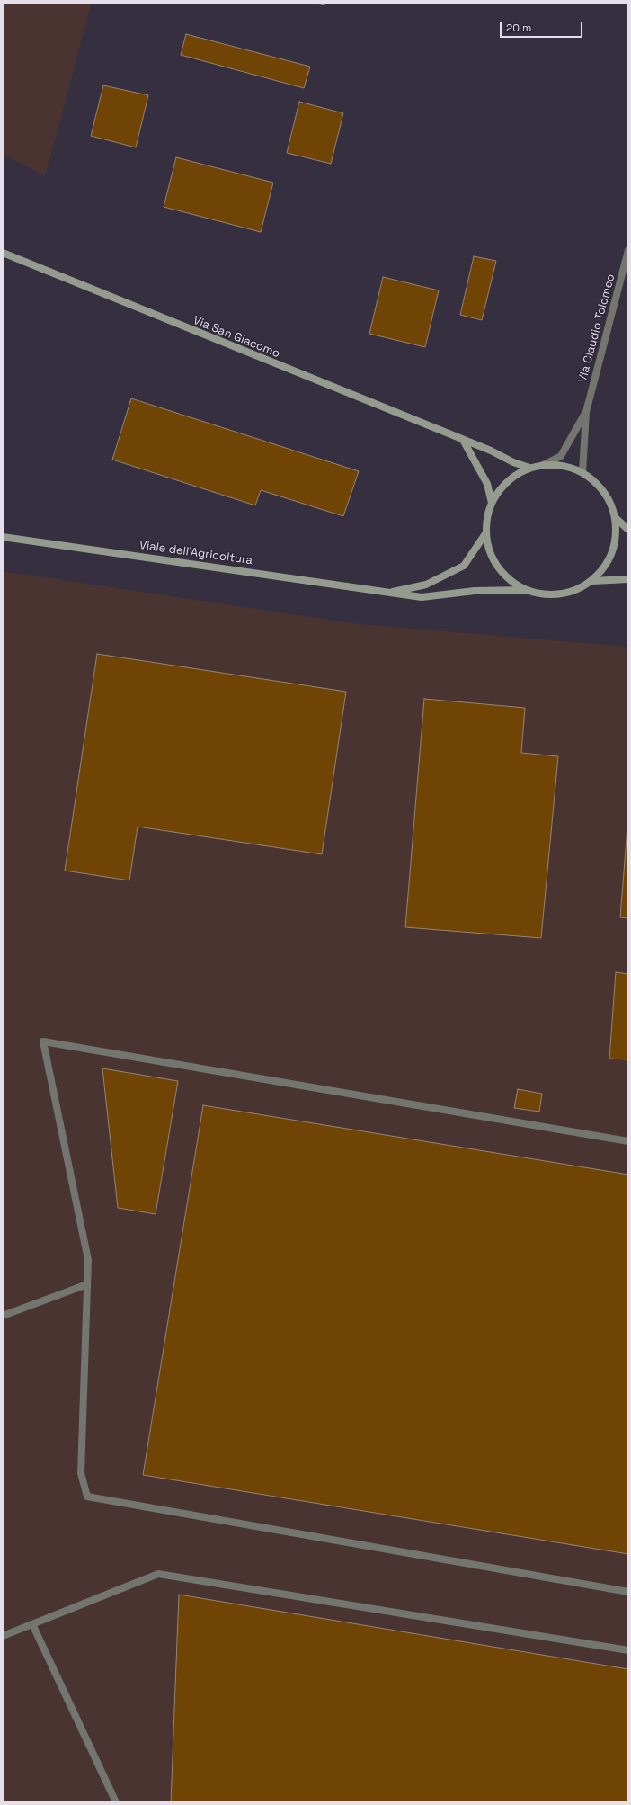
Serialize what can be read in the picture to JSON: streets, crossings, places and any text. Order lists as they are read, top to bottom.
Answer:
{
  "streets": {
    "street": ["Via Claudio Tolomeo", "Via San Giacomo", "Viale dell'Agricoltura"]
  },
  "scale_bar": "20 m"
}
